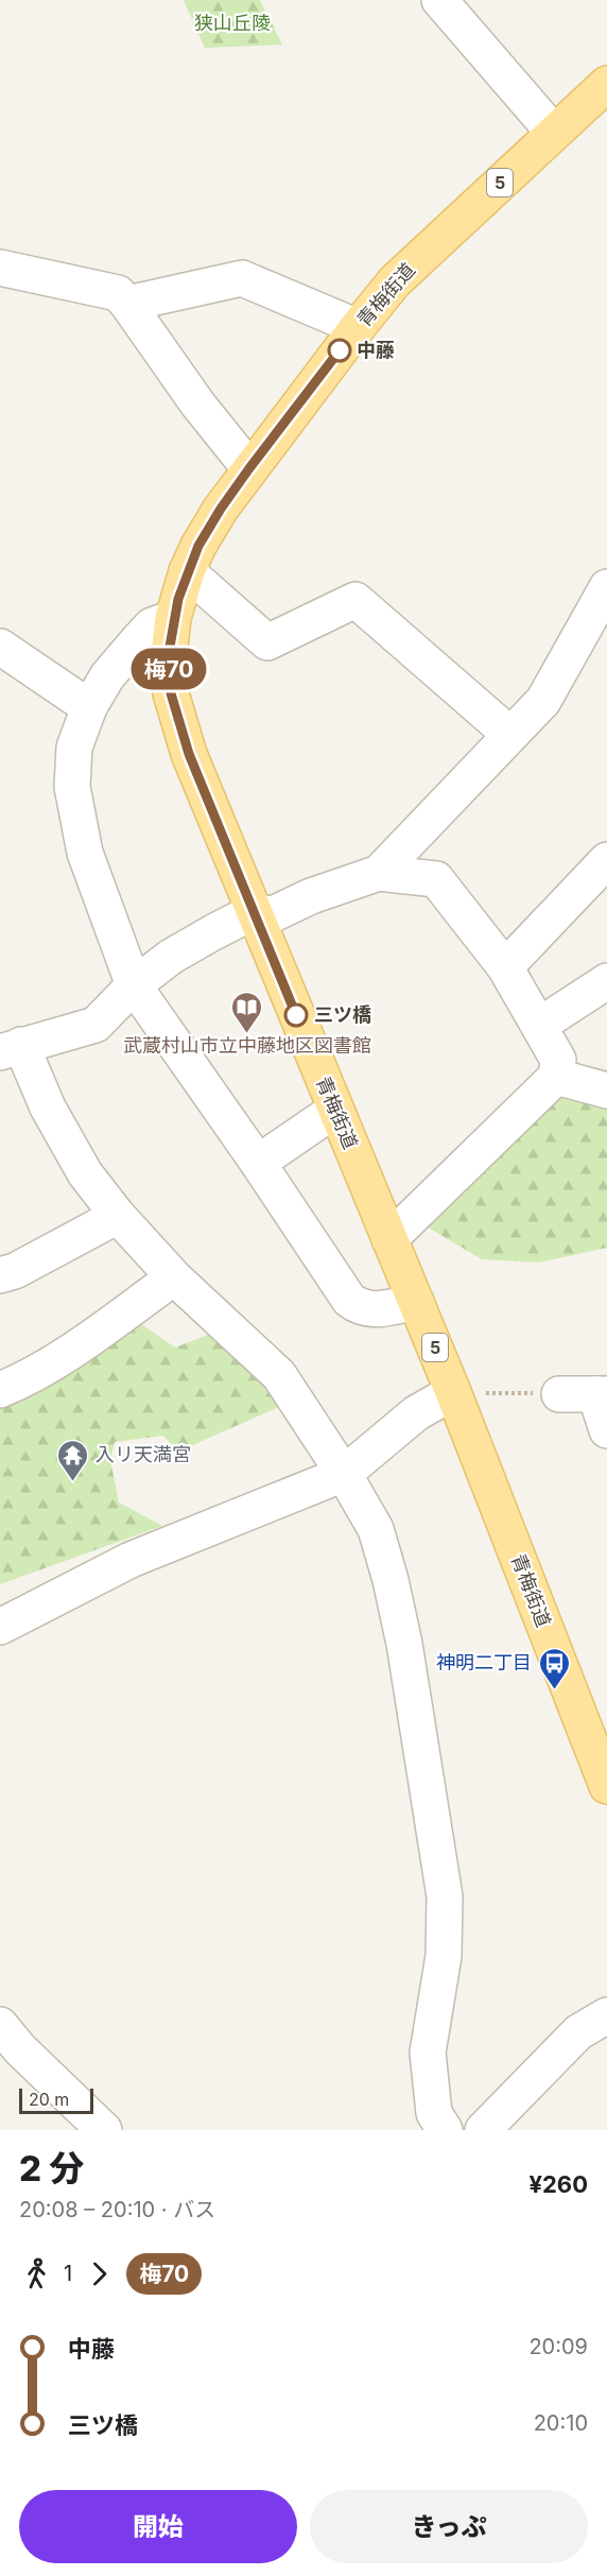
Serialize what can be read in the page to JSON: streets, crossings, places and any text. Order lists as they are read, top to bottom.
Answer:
{
  "streets": {
    "main road": ["5", "青梅街道"]
  },
  "parks": ["狭山丘陵"],
  "places": {
    "other": ["中藤", "三ツ橋"],
    "library": ["武蔵村山市立中藤地区図書館"],
    "temple": ["入リ天満宮"],
    "bus stop": ["神明二丁目"]
  },
  "lines": ["bus line 梅70"],
  "scale_bar": "20 m",
  "page": {
    "on_map": "梅70",
    "scale": "20 m",
    "heading": ["2 分", "20:08 – 20:10 · バス", "¥260"],
    "legs": ["1", "梅70"],
    "list": [
      {
        "name": "中藤",
        "value": "20:09"
      },
      {
        "name": "三ツ橋",
        "value": "20:10"
      }
    ],
    "buttons": ["開始", "きっぷ"]
  }
}
